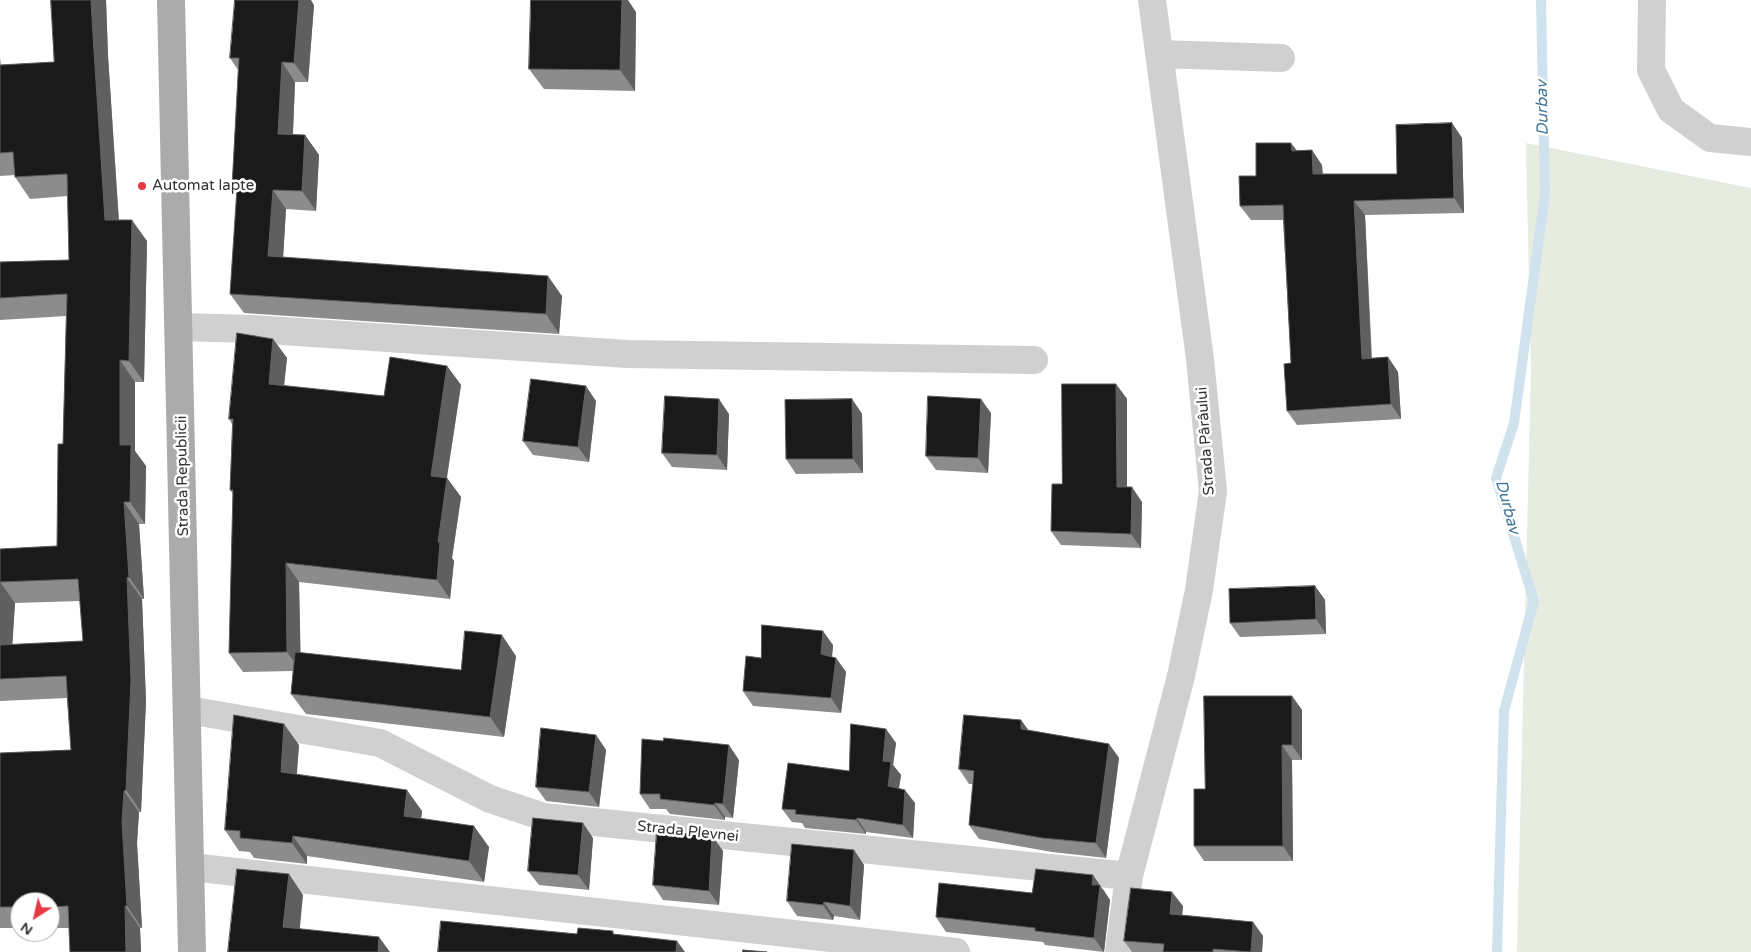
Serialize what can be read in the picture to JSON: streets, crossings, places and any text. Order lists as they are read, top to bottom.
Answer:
{
  "streets": {
    "main road": ["Strada Republicii"],
    "street": ["Strada Pârâului", "Strada Plevnei"]
  },
  "crossings": [
    ["Strada Pârâului", "Strada Plevnei"],
    ["Strada Republicii", "Strada Plevnei"]
  ],
  "water": ["Durbav"],
  "places": ["Automat lapte"],
  "north": "bottom left"
}
